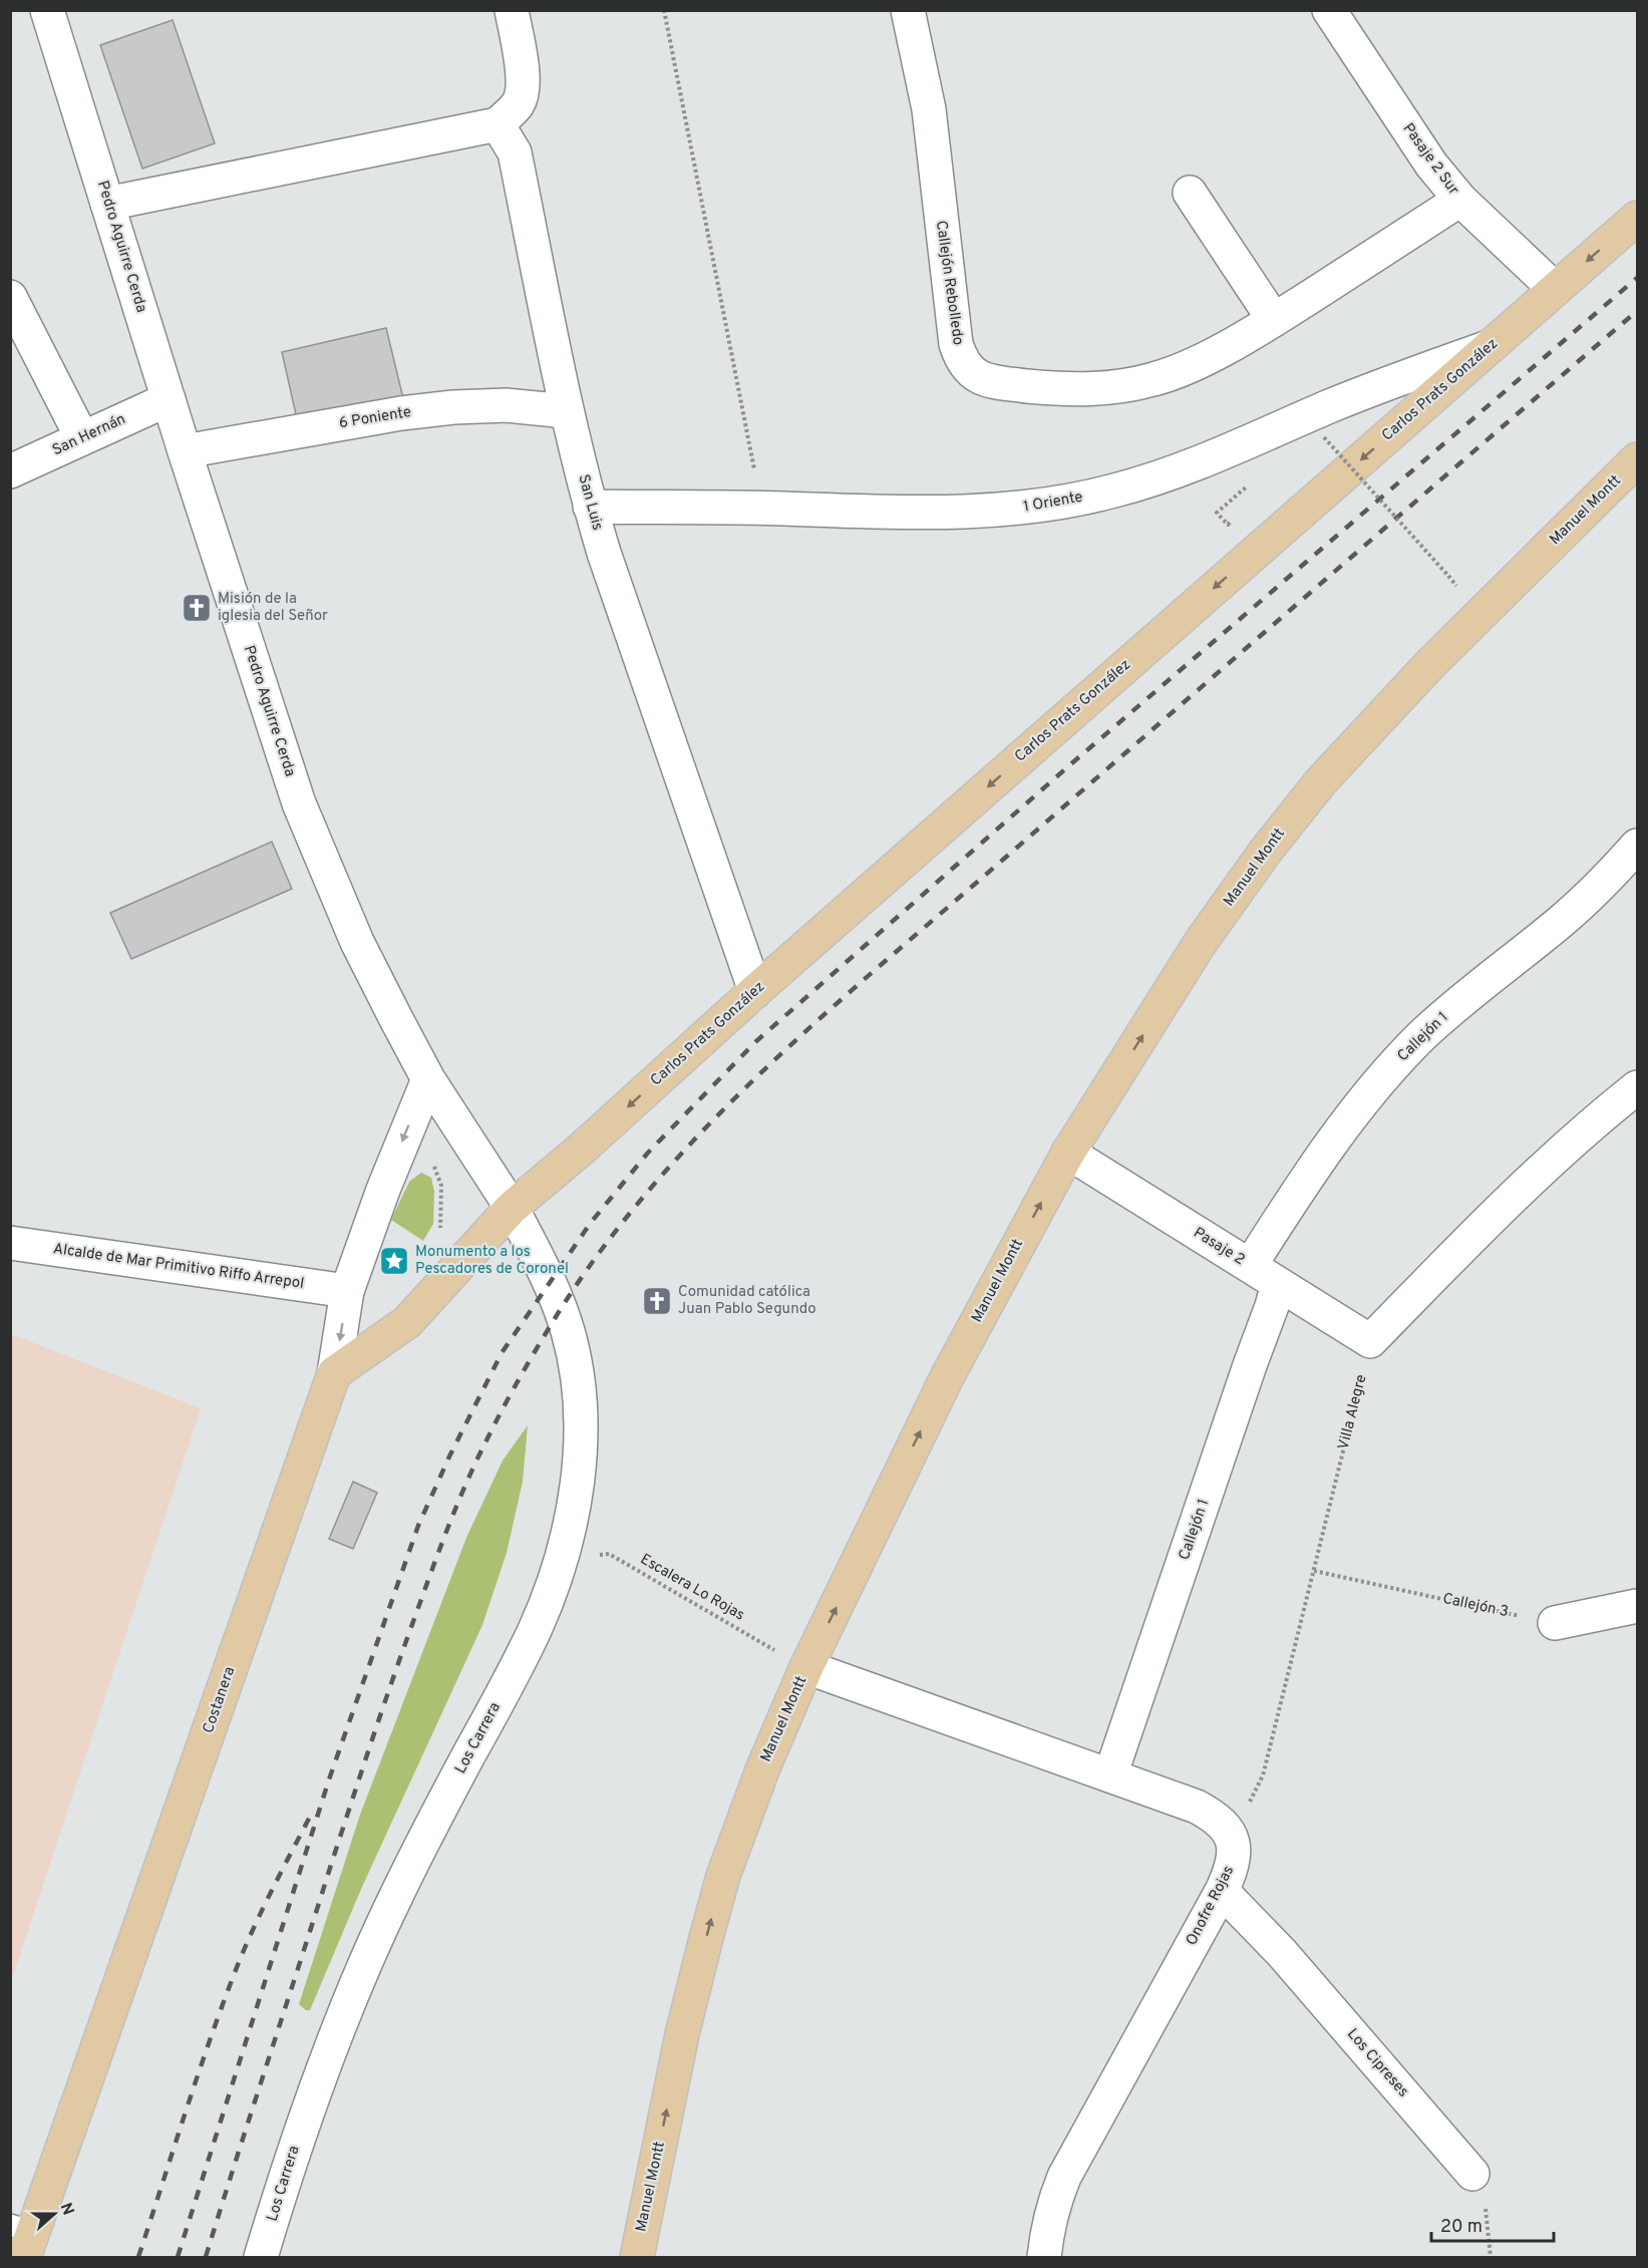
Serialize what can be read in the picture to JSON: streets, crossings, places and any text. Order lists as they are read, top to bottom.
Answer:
{
  "streets": {
    "main road": ["Carlos Prats González", "Manuel Montt", "Costanera"],
    "street": [
      "Pasaje 2 Sur",
      "Pedro Aguirre Cerda",
      "Callejón Rebolledo",
      "6 Poniente",
      "San Hernán",
      "San Luis",
      "1 Oriente",
      "Callejón 1",
      "Pasaje 2",
      "Alcalde de Mar Primitivo Riffo Arrepol",
      "Los Carrera",
      "Onofre Rojas",
      "Los Cipreses"
    ],
    "path": ["Villa Alegre", "Escalera Lo Rojas", "Callejón 3"]
  },
  "crossings": [
    ["Pasaje 2 Sur", "Callejón Rebolledo"],
    ["Pasaje 2 Sur", "Carlos Prats González"],
    ["Pedro Aguirre Cerda", "Carlos Prats González"],
    ["Pedro Aguirre Cerda", "6 Poniente"],
    ["Pedro Aguirre Cerda", "San Hernán"],
    ["Pedro Aguirre Cerda", "Los Carrera"],
    ["Carlos Prats González", "San Luis"],
    ["Carlos Prats González", "1 Oriente"],
    ["Carlos Prats González", "Los Carrera"],
    ["6 Poniente", "San Luis"],
    ["San Luis", "1 Oriente"],
    ["Manuel Montt", "Pasaje 2"],
    ["Callejón 1", "Pasaje 2"],
    ["Pasaje 2", "Villa Alegre"],
    ["Villa Alegre", "Callejón 3"],
    ["Villa Alegre", "Onofre Rojas"],
    ["Onofre Rojas", "Los Cipreses"]
  ],
  "one_way": ["Carlos Prats González", "Manuel Montt"],
  "places": {
    "church": ["Misión de la iglesia del Señor", "Comunidad católica Juan Pablo Segundo"],
    "place": ["Monumento a los Pescadores de Coronel"]
  },
  "scale_bar": "20 m",
  "north": "right"
}
